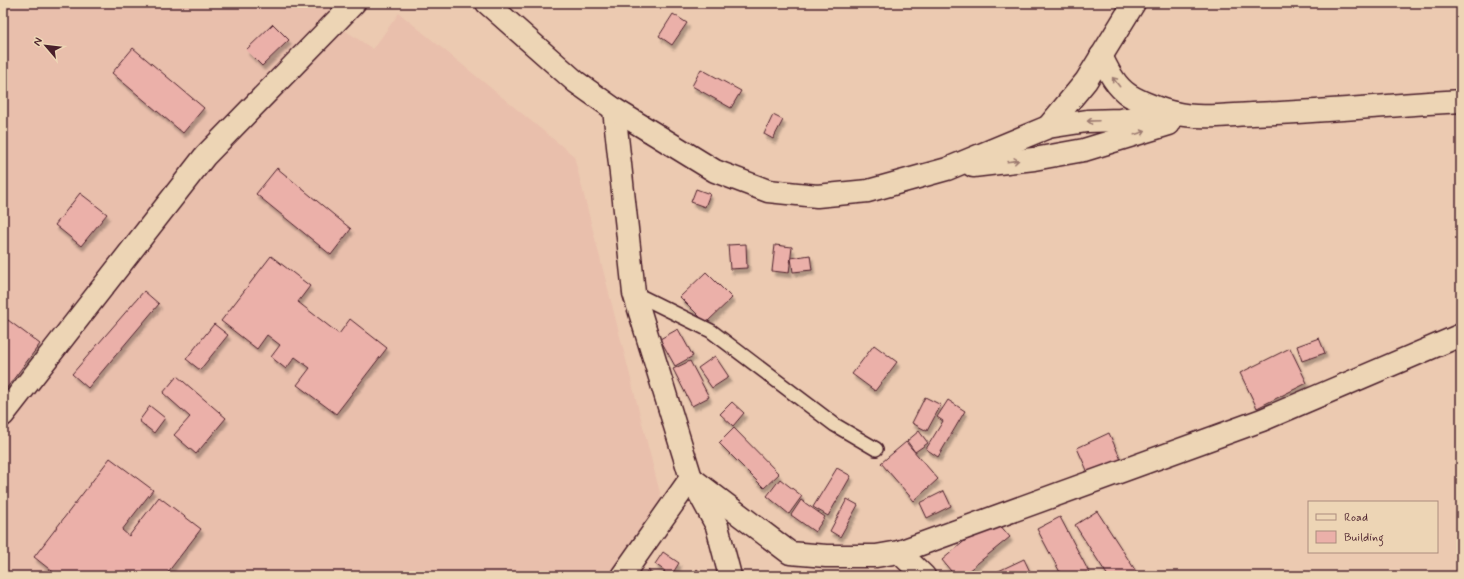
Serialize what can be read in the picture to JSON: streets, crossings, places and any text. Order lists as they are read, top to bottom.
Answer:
{
  "legend": ["Road", "Building"],
  "north": "top left"
}
